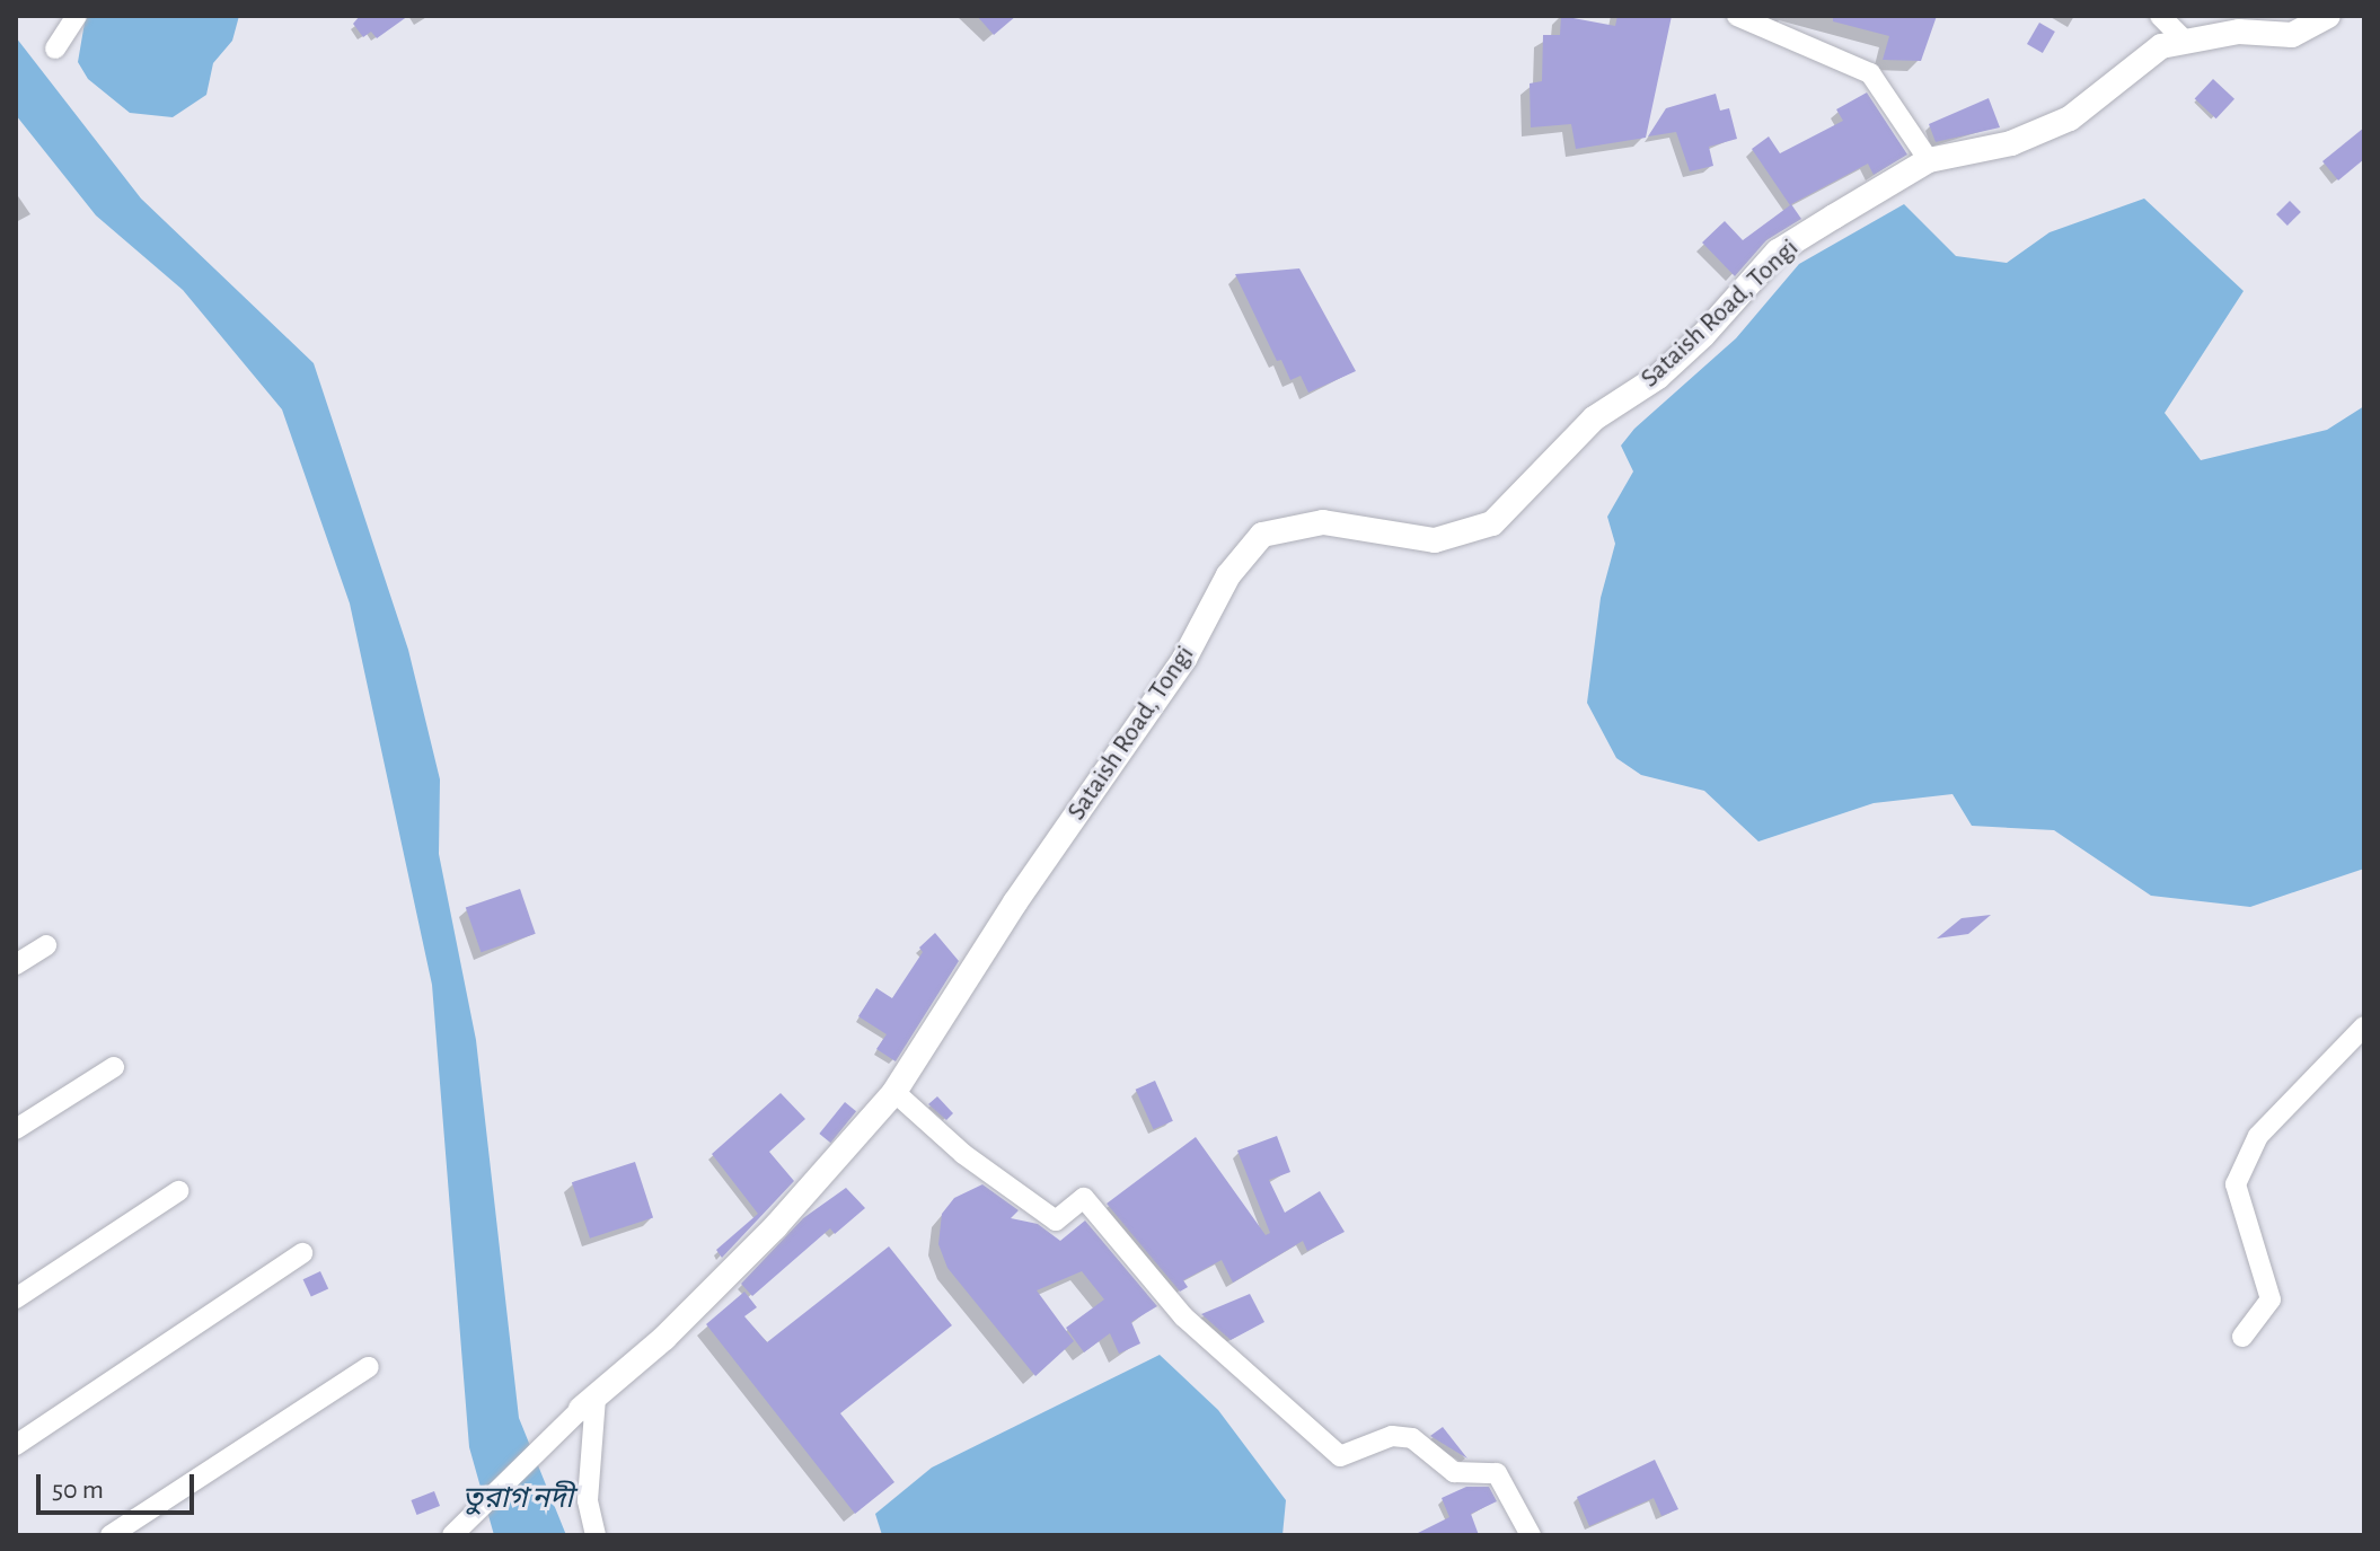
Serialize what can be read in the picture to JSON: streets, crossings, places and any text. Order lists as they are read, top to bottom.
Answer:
{
  "streets": {
    "street": ["Sataish Road, Tongi"]
  },
  "water": ["তুরাগ নদী"],
  "scale_bar": "50 m"
}
